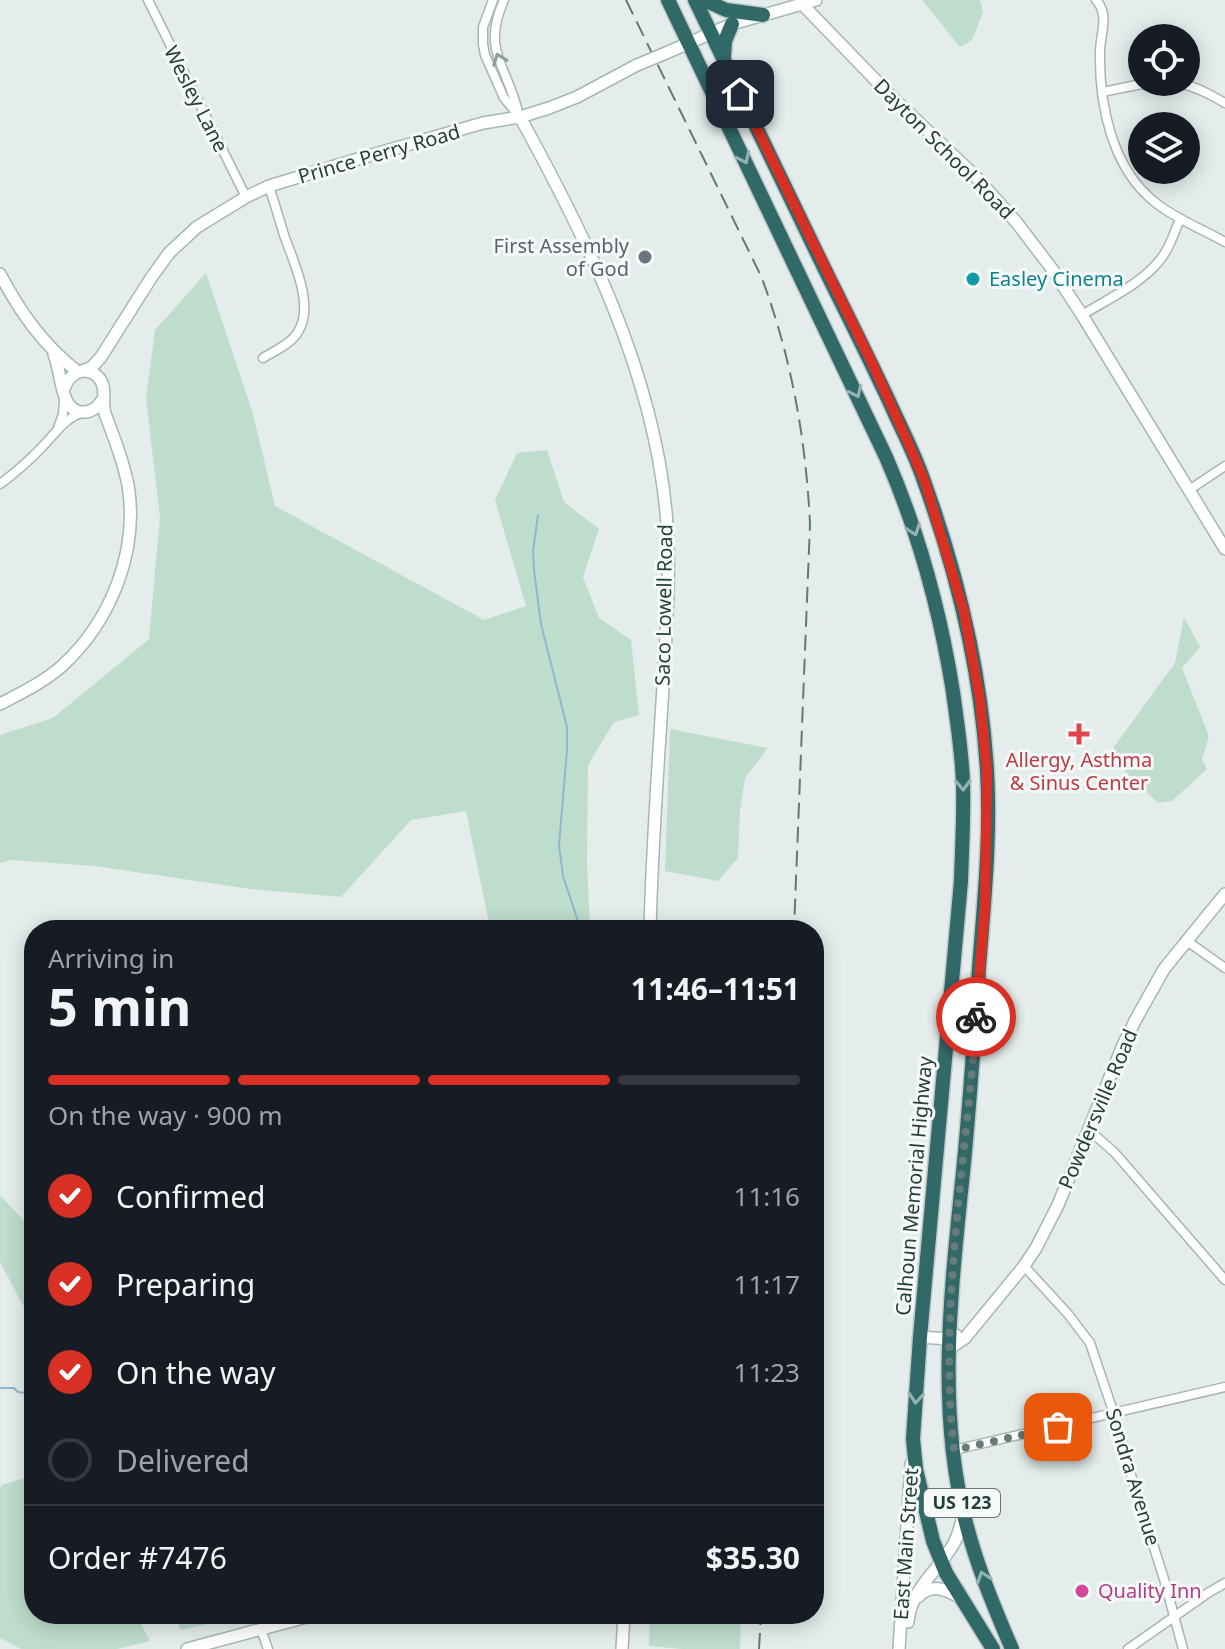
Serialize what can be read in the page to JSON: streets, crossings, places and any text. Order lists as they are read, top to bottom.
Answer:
{
  "streets": {
    "highway": ["Calhoun Memorial Highway", "US 123"],
    "street": [
      "Wesley Lane",
      "Dayton School Road",
      "Prince Perry Road",
      "Saco Lowell Road",
      "Powdersville Road",
      "Sondra Avenue",
      "East Main Street"
    ]
  },
  "crossings": [
    ["Wesley Lane", "Prince Perry Road"],
    ["Dayton School Road", "Prince Perry Road"],
    ["Prince Perry Road", "Saco Lowell Road"],
    ["Prince Perry Road", "Calhoun Memorial Highway"],
    ["Prince Perry Road", "US 123"],
    ["Powdersville Road", "Sondra Avenue"],
    ["Powdersville Road", "US 123"],
    ["Calhoun Memorial Highway", "East Main Street"],
    ["US 123", "East Main Street"]
  ],
  "places": {
    "other": ["First Assembly of God", "Easley Cinema", "Quality Inn"],
    "health": ["Allergy, Asthma & Sinus Center"]
  },
  "page": {
    "heading": ["5 min", "Arriving in", "11:46–11:51"],
    "panel": ["Order #7476", "$35.30"],
    "bar": "On the way · 900 m",
    "list": [
      ["Confirmed", "11:16"],
      ["Preparing", "11:17"],
      ["On the way", "11:23"],
      "Delivered"
    ]
  }
}
